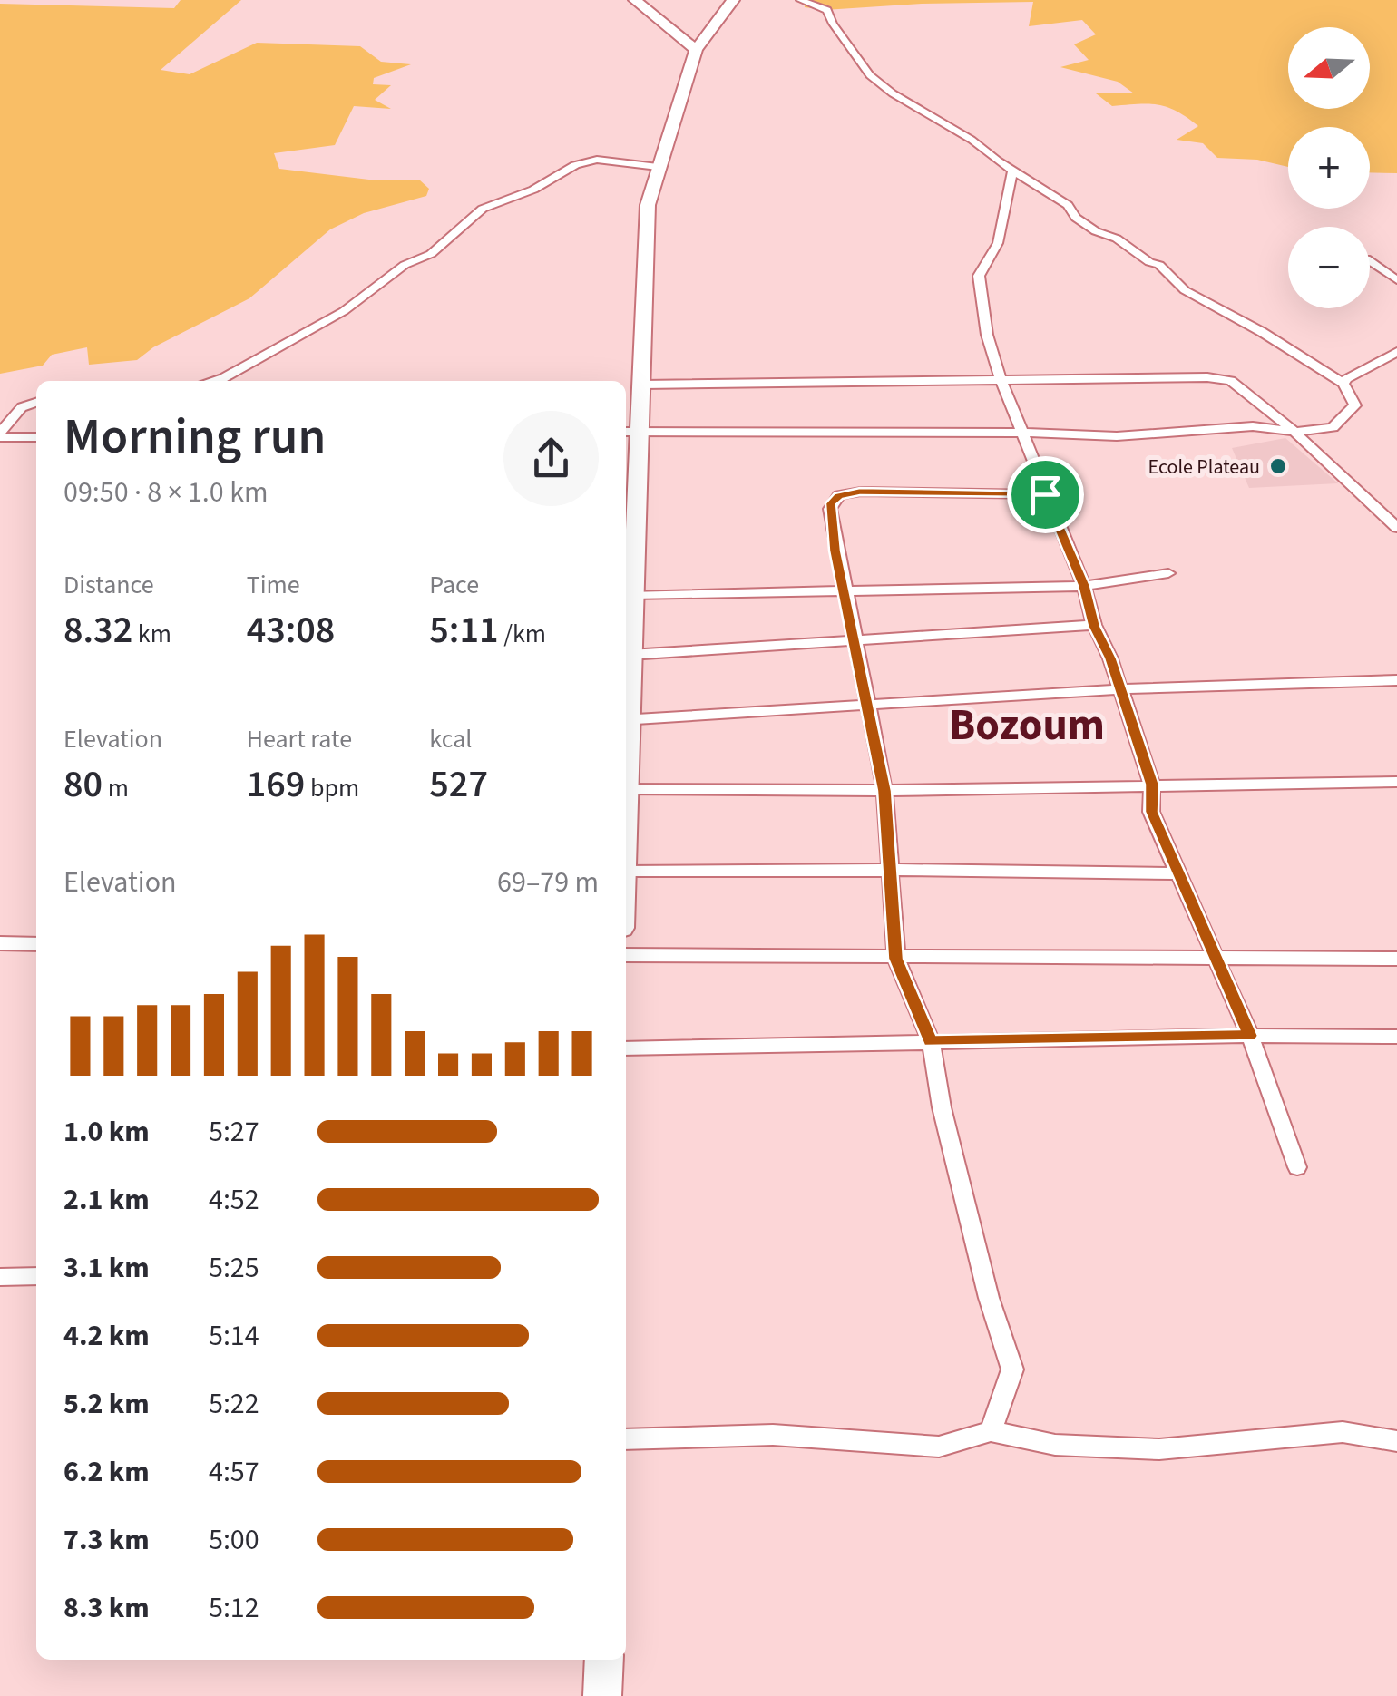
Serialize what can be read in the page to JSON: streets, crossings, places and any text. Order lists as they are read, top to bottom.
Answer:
{
  "districts": ["Bozoum"],
  "places": ["Ecole Plateau"],
  "north": "left",
  "page": {
    "map_buttons": ["+", "−"],
    "heading": ["Morning run", "09:50 · 8 × 1.0 km"],
    "stats": [
      ["Distance", "8.32 km"],
      ["Time", "43:08"],
      ["Pace", "5:11 /km"],
      ["Elevation", "80 m"],
      ["Heart rate", "169 bpm"],
      ["kcal", "527"]
    ],
    "chart": ["Elevation", "69–79 m"],
    "list": [
      {
        "name": "1.0 km",
        "note": "5:27"
      },
      {
        "name": "2.1 km",
        "note": "4:52"
      },
      {
        "name": "3.1 km",
        "note": "5:25"
      },
      {
        "name": "4.2 km",
        "note": "5:14"
      },
      {
        "name": "5.2 km",
        "note": "5:22"
      },
      {
        "name": "6.2 km",
        "note": "4:57"
      },
      {
        "name": "7.3 km",
        "note": "5:00"
      },
      {
        "name": "8.3 km",
        "note": "5:12"
      }
    ]
  }
}
